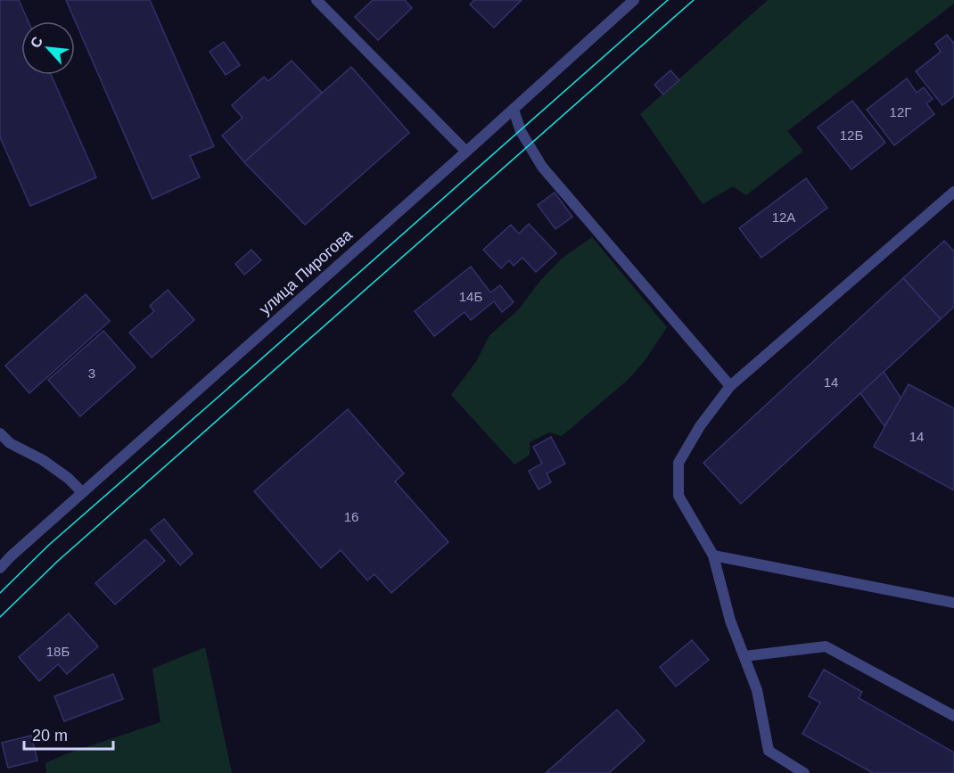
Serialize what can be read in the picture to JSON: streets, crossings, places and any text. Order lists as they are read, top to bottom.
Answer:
{
  "streets": {
    "street": ["улица Пирогова"]
  },
  "house_numbers": [
    "12Г",
    "12Б",
    "12А",
    "14Б",
    "3",
    "14",
    "14",
    "16",
    "18Б"
  ],
  "scale_bar": "20 m",
  "north": "top left"
}
